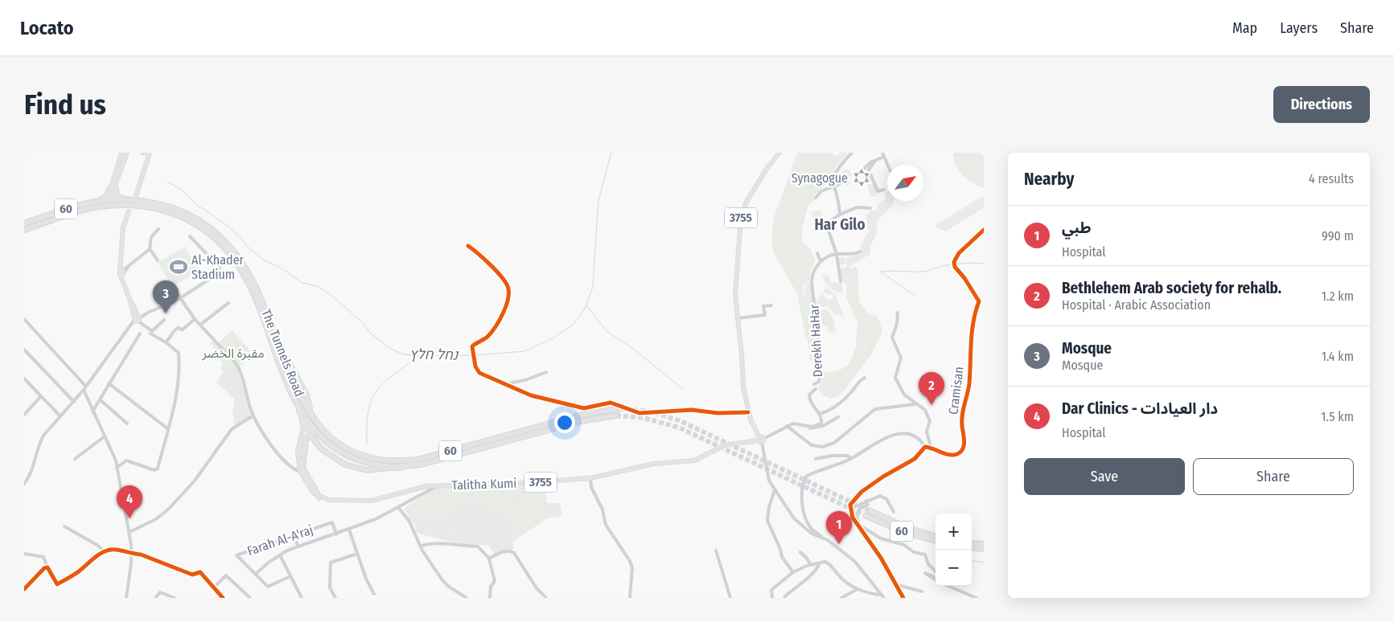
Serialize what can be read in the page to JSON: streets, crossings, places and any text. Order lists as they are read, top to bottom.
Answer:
{
  "streets": {
    "highway": ["60", "The Tunnels Road"],
    "main road": ["3755", "Talitha Kumi"],
    "street": ["Derekh HaHar", "Cramisan", "Farah Al-A'raj"]
  },
  "crossings": [
    ["60", "The Tunnels Road"],
    ["3755", "Talitha Kumi"]
  ],
  "districts": ["Har Gilo"],
  "water": ["נחל חלץ"],
  "parks": ["مقبرة الخضر"],
  "places": {
    "synagogue": ["Synagogue"],
    "sports": ["Al-Khader Stadium"]
  },
  "north": "top right",
  "page": {
    "header": "Locato",
    "nav": ["Map", "Layers", "Share"],
    "buttons": [
      "Directions",
      ["Save", "Share"]
    ],
    "title": "Find us",
    "heading": ["Nearby", "4 results"],
    "list": [
      {
        "mark": "1",
        "name": "طبي",
        "note": "Hospital",
        "value": "990 m"
      },
      {
        "mark": "2",
        "name": "Bethlehem Arab society for rehalb.",
        "note": "Hospital · Arabic Association",
        "value": "1.2 km"
      },
      {
        "mark": "3",
        "name": "Mosque",
        "note": "Mosque",
        "value": "1.4 km"
      },
      {
        "mark": "4",
        "name": "Dar Clinics - دار العيادات",
        "note": "Hospital",
        "value": "1.5 km"
      }
    ],
    "pins": [
      "3",
      "2",
      "4",
      "1"
    ],
    "map_buttons": ["+", "−"]
  }
}
